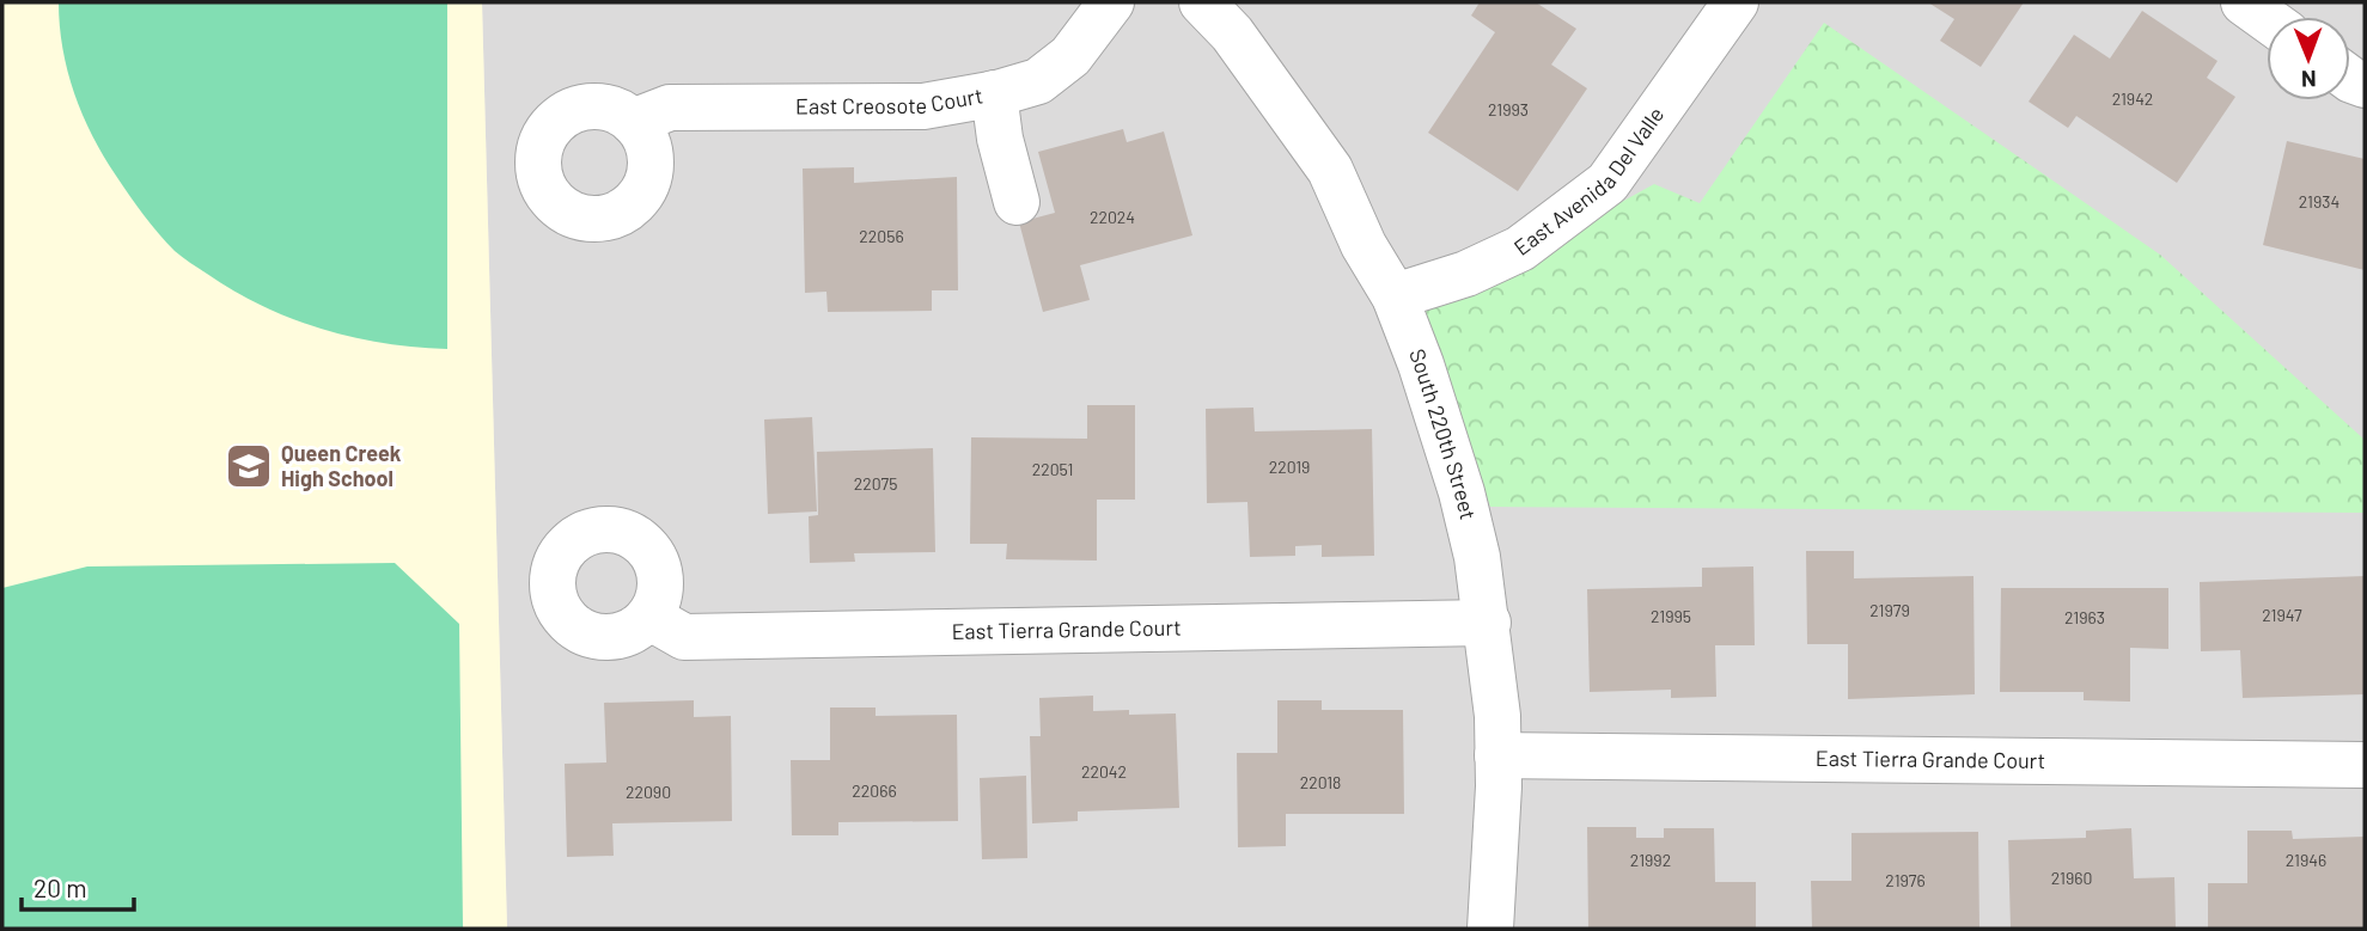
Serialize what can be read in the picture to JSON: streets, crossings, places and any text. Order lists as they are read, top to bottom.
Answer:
{
  "streets": {
    "street": [
      "East Creosote Court",
      "East Avenida Del Valle",
      "South 220th Street",
      "East Tierra Grande Court"
    ]
  },
  "crossings": [
    ["East Avenida Del Valle", "South 220th Street"],
    ["South 220th Street", "East Tierra Grande Court"]
  ],
  "places": {
    "school or university": ["Queen Creek High School"]
  },
  "house_numbers": [
    "21942",
    "21993",
    "21934",
    "22024",
    "22056",
    "22019",
    "22051",
    "22075",
    "21979",
    "21947",
    "21995",
    "21963",
    "22042",
    "22018",
    "22066",
    "22090",
    "21992",
    "21946",
    "21960",
    "21976"
  ],
  "scale_bar": "20 m",
  "north": "bottom"
}
